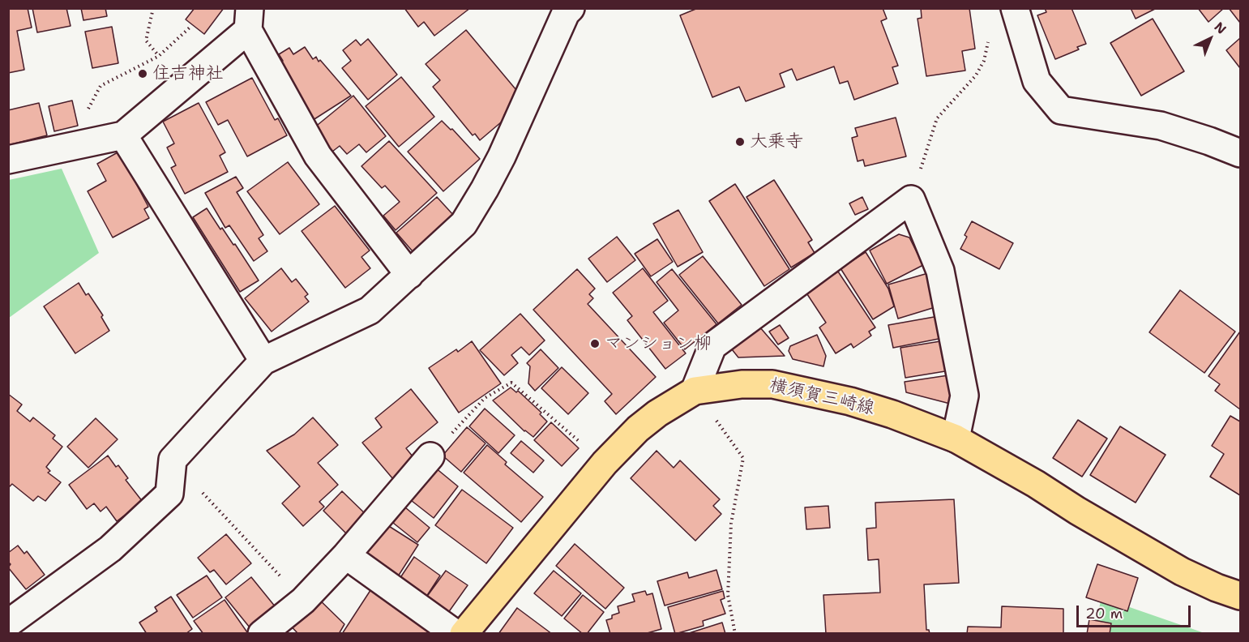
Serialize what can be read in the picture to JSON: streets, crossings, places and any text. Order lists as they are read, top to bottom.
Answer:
{
  "streets": {
    "main road": ["横須賀三崎線"]
  },
  "places": ["住吉神社", "大乗寺", "マンション柳"],
  "scale_bar": "20 m",
  "north": "top right"
}
